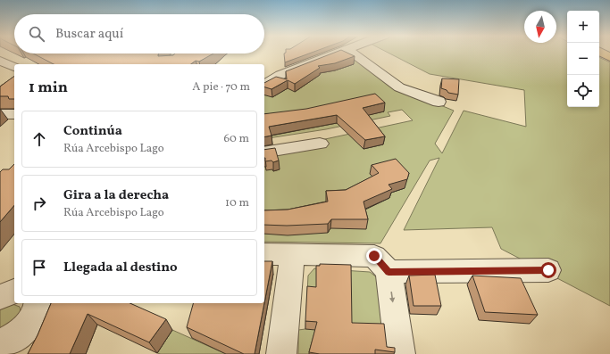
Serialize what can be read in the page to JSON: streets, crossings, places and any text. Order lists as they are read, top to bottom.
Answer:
{
  "north": "bottom",
  "page": {
    "map_buttons": ["+", "−"],
    "search": "Buscar aquí",
    "heading": ["1 min", "A pie · 70 m"],
    "list": [
      ["Continúa", "Rúa Arcebispo Lago", "60 m"],
      ["Gira a la derecha", "Rúa Arcebispo Lago", "10 m"],
      "Llegada al destino"
    ]
  }
}
